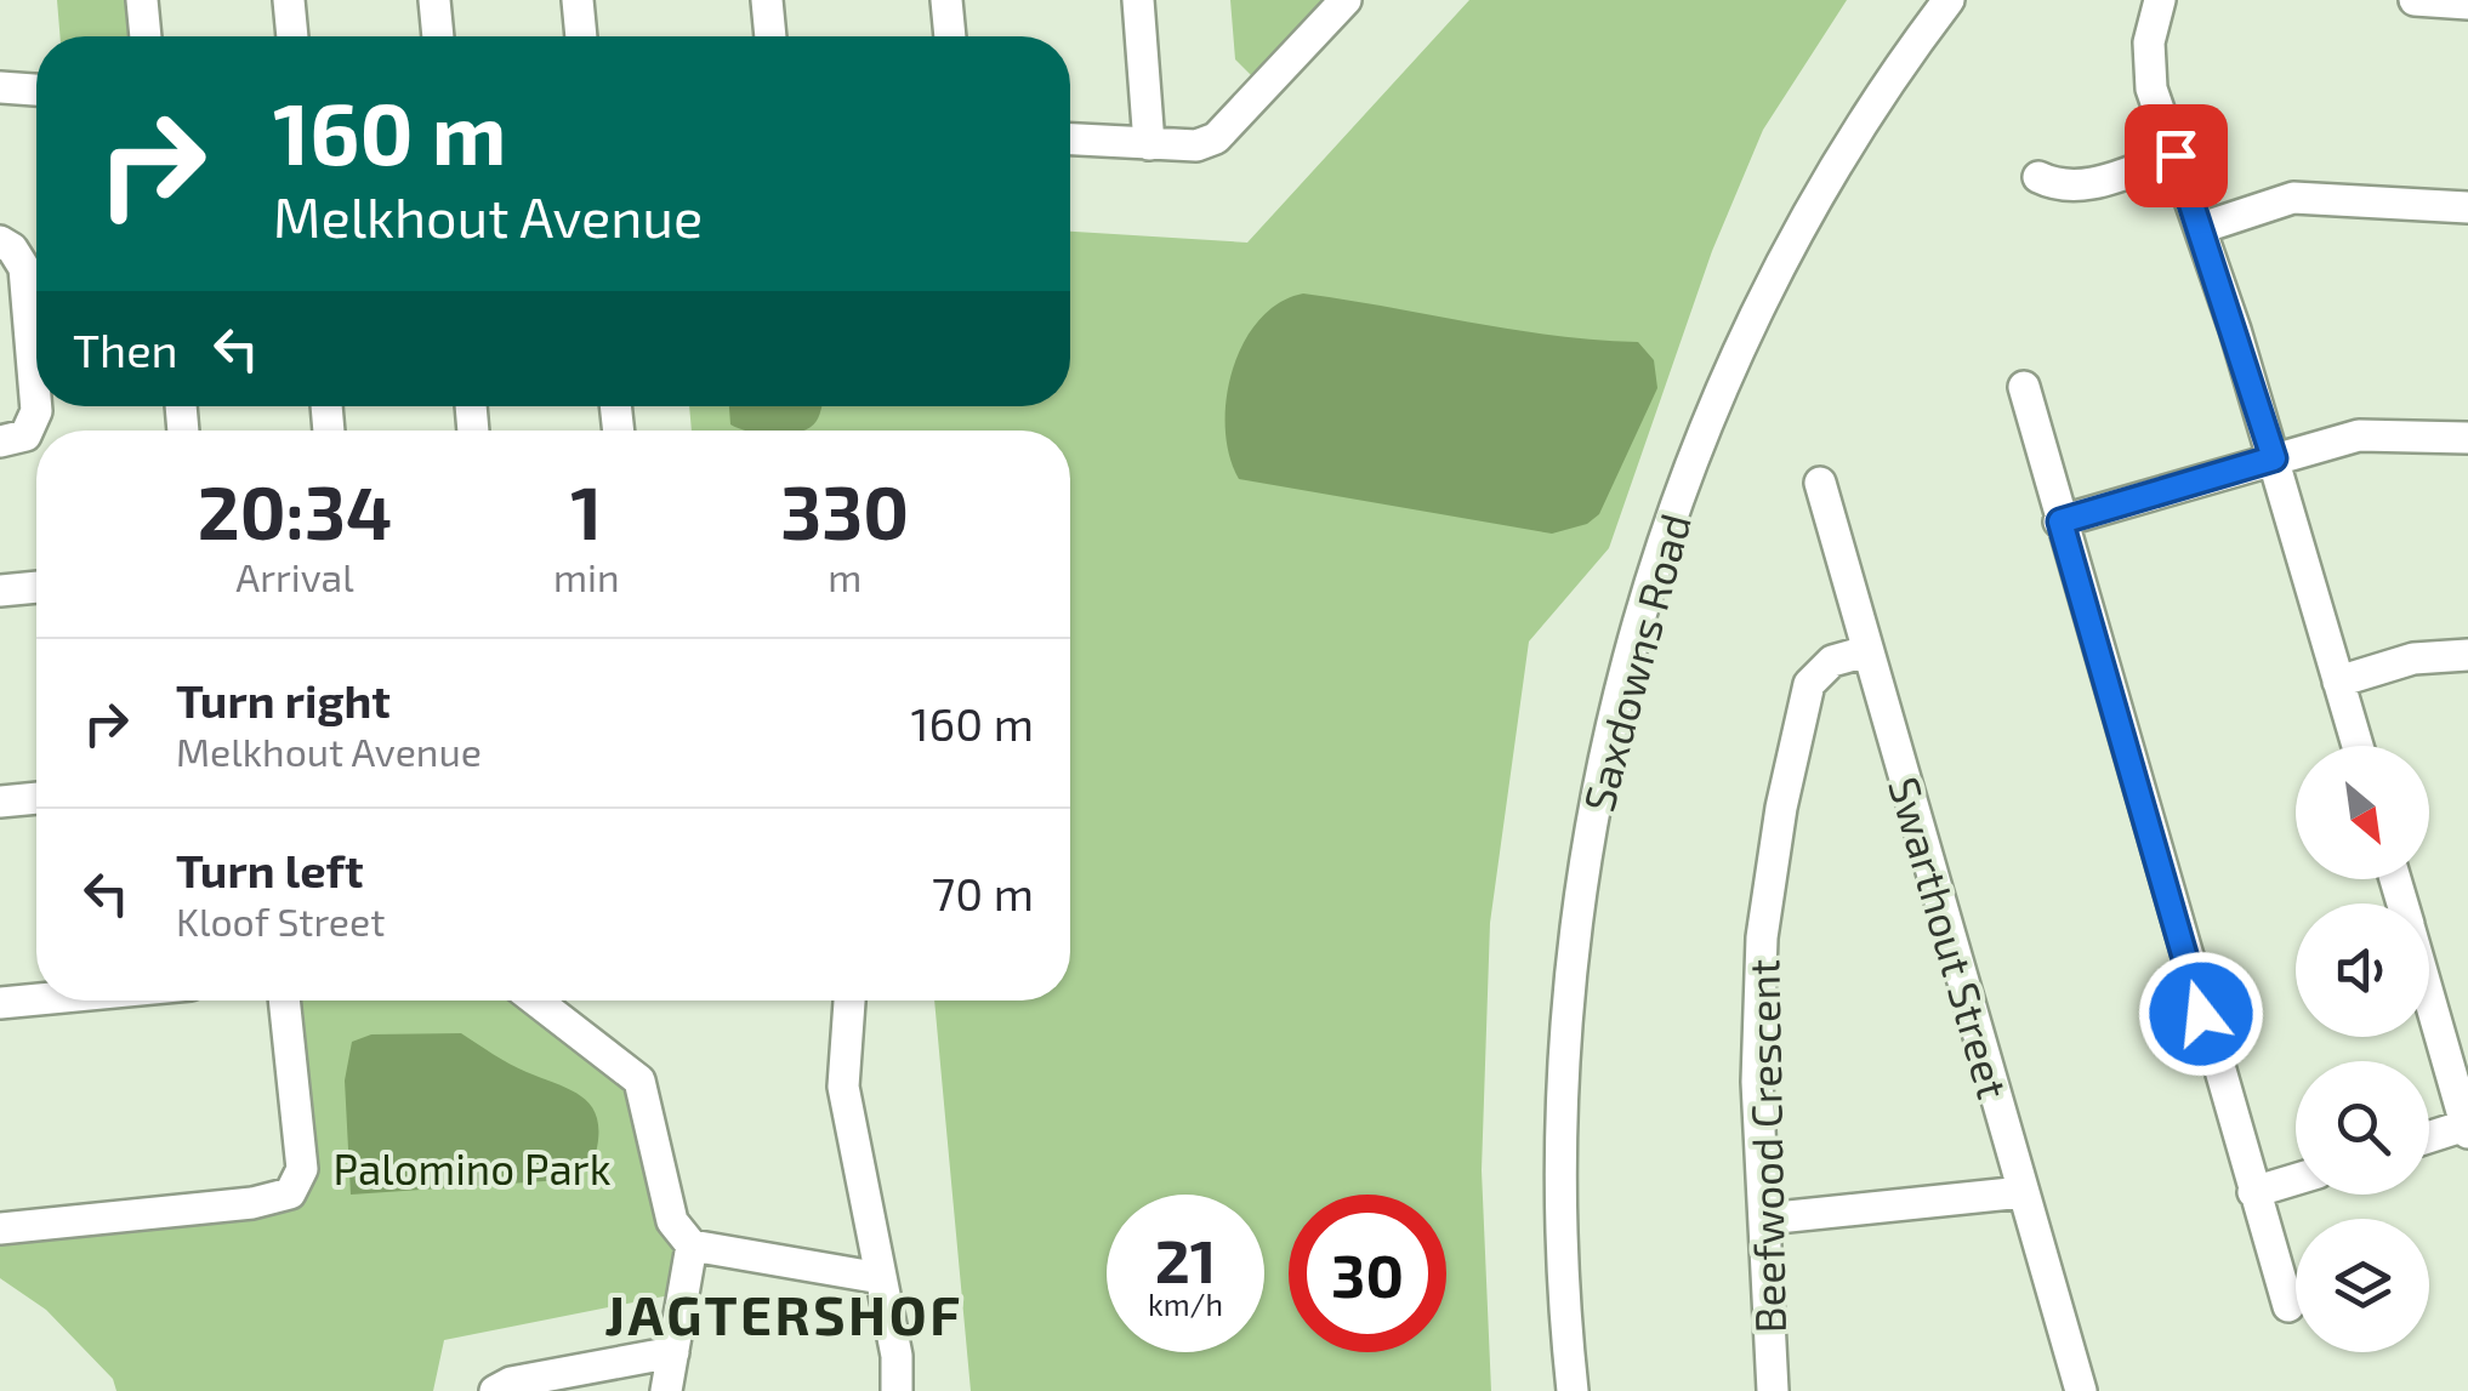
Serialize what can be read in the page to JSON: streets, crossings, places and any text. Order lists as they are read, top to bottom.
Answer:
{
  "streets": {
    "street": ["Saxdowns Road", "Swarthout Street", "Beefwood Crescent"]
  },
  "crossings": [
    ["Swarthout Street", "Beefwood Crescent"]
  ],
  "districts": ["JAGTERSHOF"],
  "parks": ["Palomino Park"],
  "north": "bottom right",
  "page": {
    "turn": ["160 m", "Melkhout Avenue"],
    "then": "Then",
    "eta": [
      "20:34",
      "Arrival",
      "1",
      "min",
      "330",
      "m"
    ],
    "list": [
      {
        "name": "Turn right",
        "note": "Melkhout Avenue",
        "value": "160 m"
      },
      {
        "name": "Turn left",
        "note": "Kloof Street",
        "value": "70 m"
      }
    ],
    "speed": "21 km/h",
    "limit": "30"
  }
}
